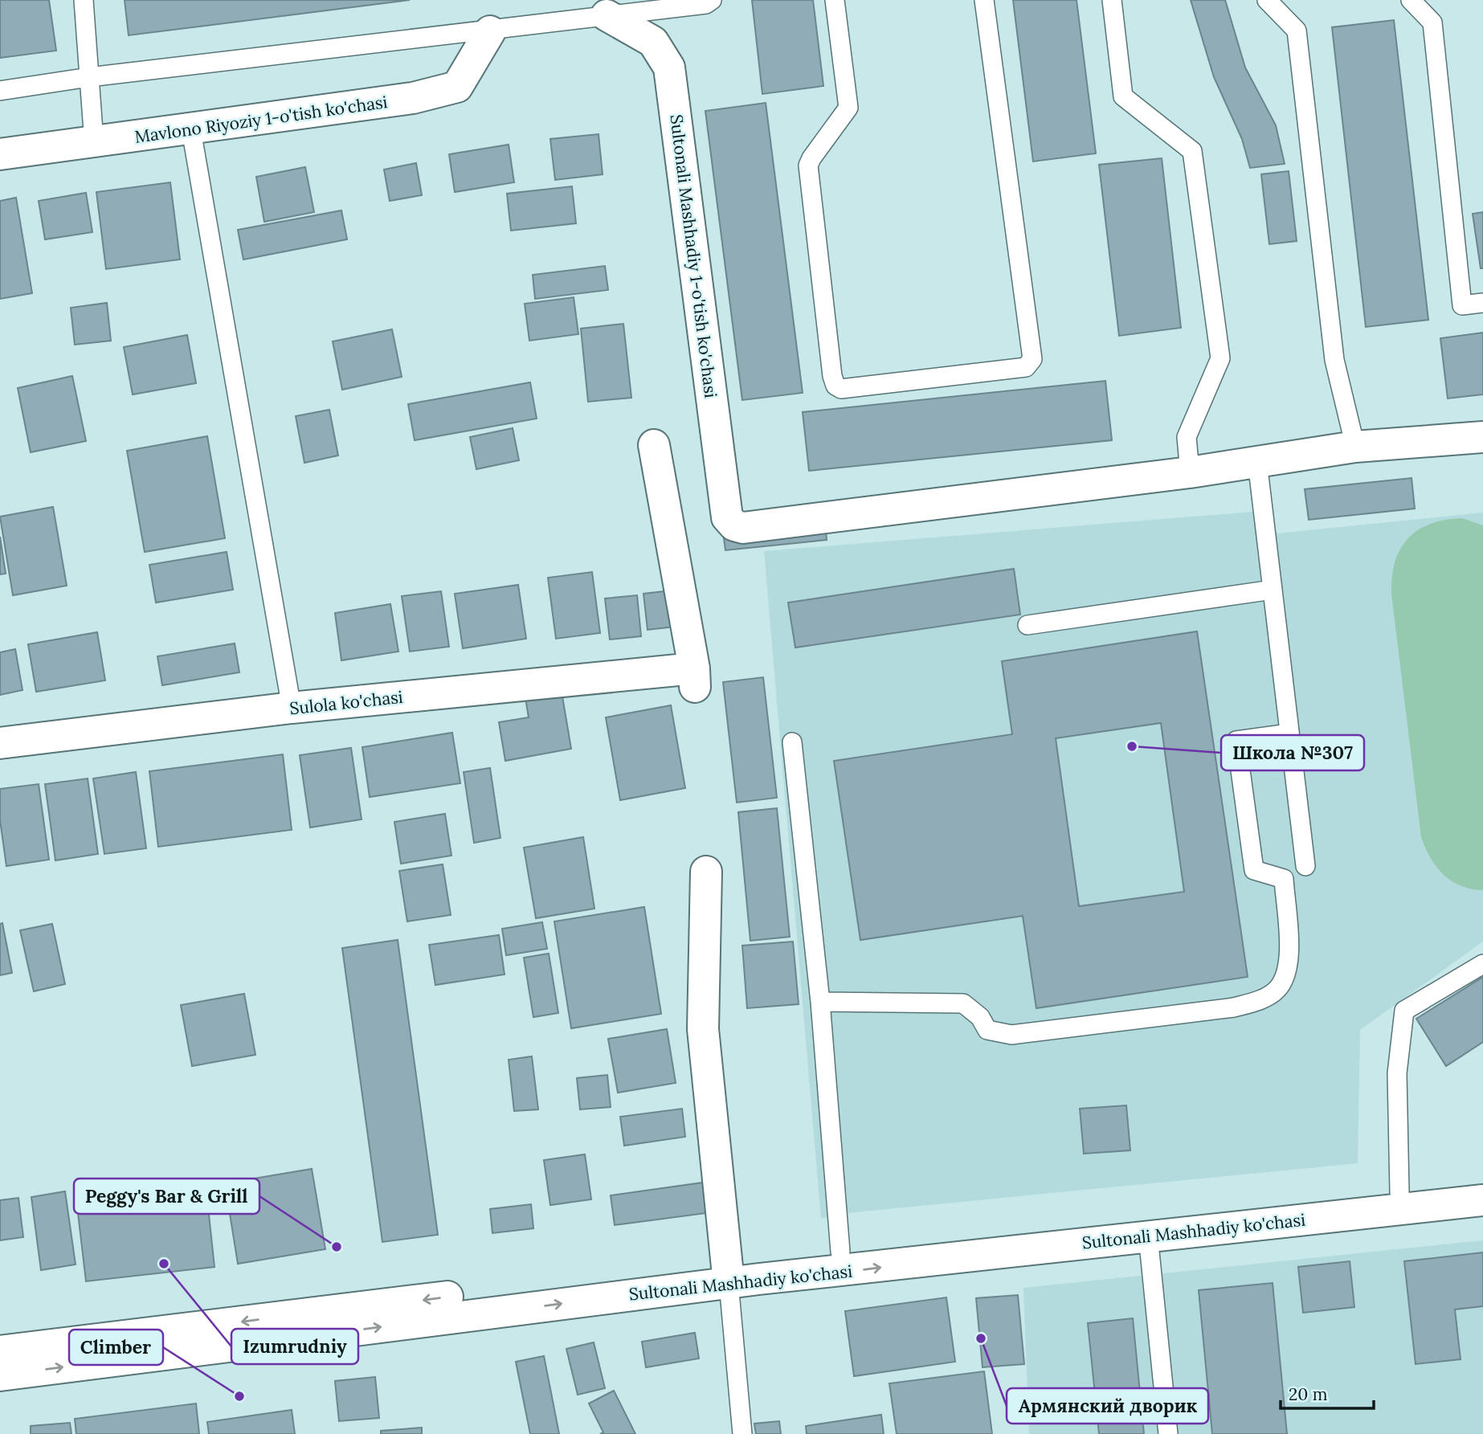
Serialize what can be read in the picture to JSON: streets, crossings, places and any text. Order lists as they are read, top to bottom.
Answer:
{
  "streets": {
    "street": [
      "Mavlono Riyoziy 1-o'tish ko'chasi",
      "Sultonali Mashhadiy 1-o'tish ko'chasi",
      "Sulola ko'chasi",
      "Sultonali Mashhadiy ko'chasi"
    ]
  },
  "places": [
    "Школа №307",
    "Peggy's Bar & Grill",
    "Izumrudniy",
    "Армянский дворик",
    "Climber"
  ],
  "scale_bar": "20 m"
}
